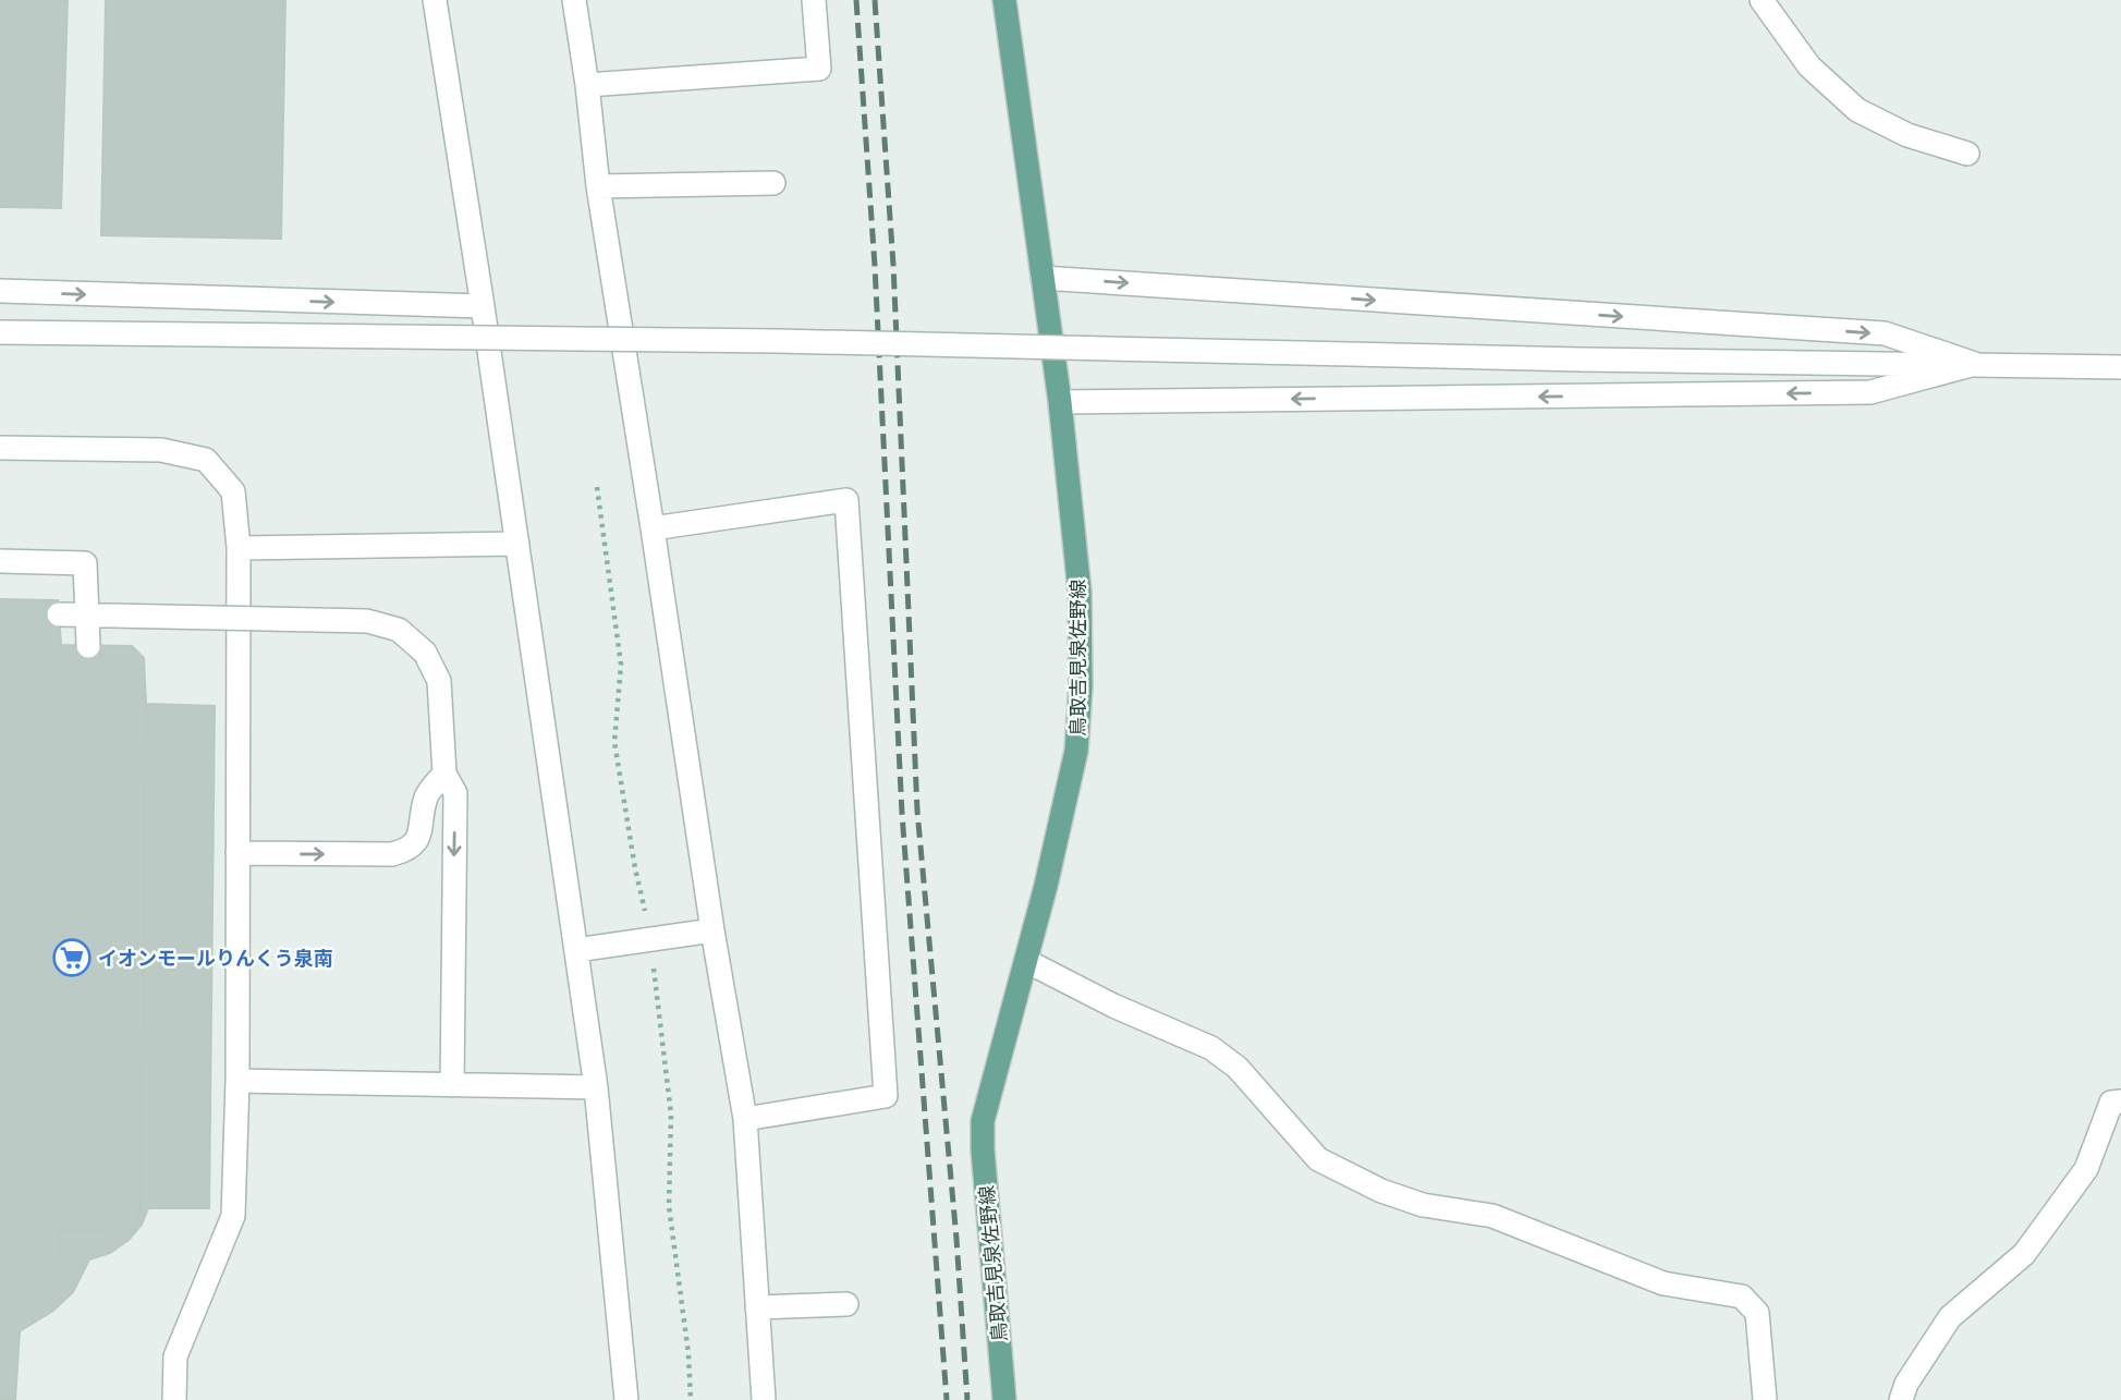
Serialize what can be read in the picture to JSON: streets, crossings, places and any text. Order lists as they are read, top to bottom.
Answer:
{
  "streets": {
    "main road": ["鳥取吉見泉佐野線"]
  },
  "places": {
    "supermarket": ["イオンモールりんくう泉南"]
  }
}
